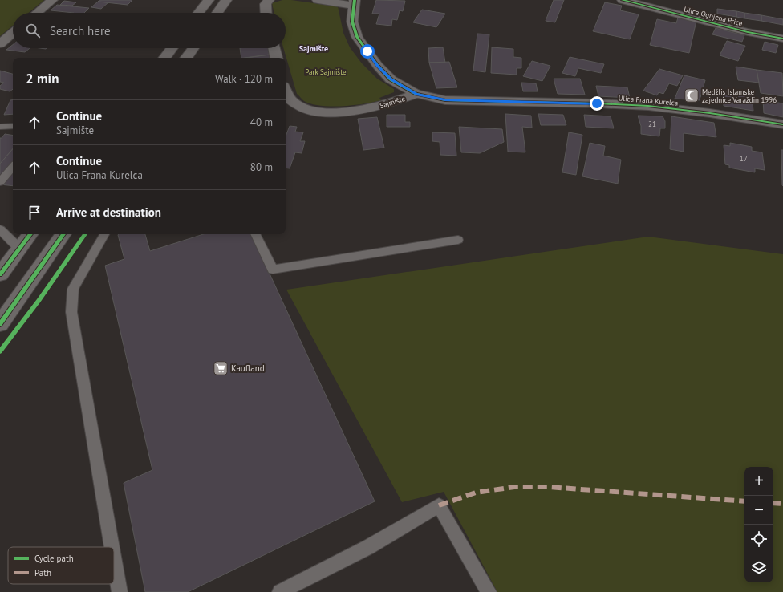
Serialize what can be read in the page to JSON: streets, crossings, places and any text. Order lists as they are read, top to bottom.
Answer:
{
  "streets": {
    "street": ["Ulica Ognjena Price", "Ulica Frana Kurelca", "Sajmište"]
  },
  "crossings": [
    ["Ulica Frana Kurelca", "Sajmište"]
  ],
  "districts": ["Sajmište"],
  "parks": ["Park Sajmište"],
  "places": {
    "mosque": ["Medžlis Islamske zajednice Varaždin 1996"],
    "supermarket": ["Kaufland"]
  },
  "house_numbers": ["21", "17"],
  "legend": ["Cycle path", "Path"],
  "page": {
    "search": "Search here",
    "heading": ["2 min", "Walk · 120 m"],
    "list": [
      ["Continue", "Sajmište", "40 m"],
      ["Continue", "Ulica Frana Kurelca", "80 m"],
      "Arrive at destination"
    ],
    "map_buttons": ["+", "−"]
  }
}
